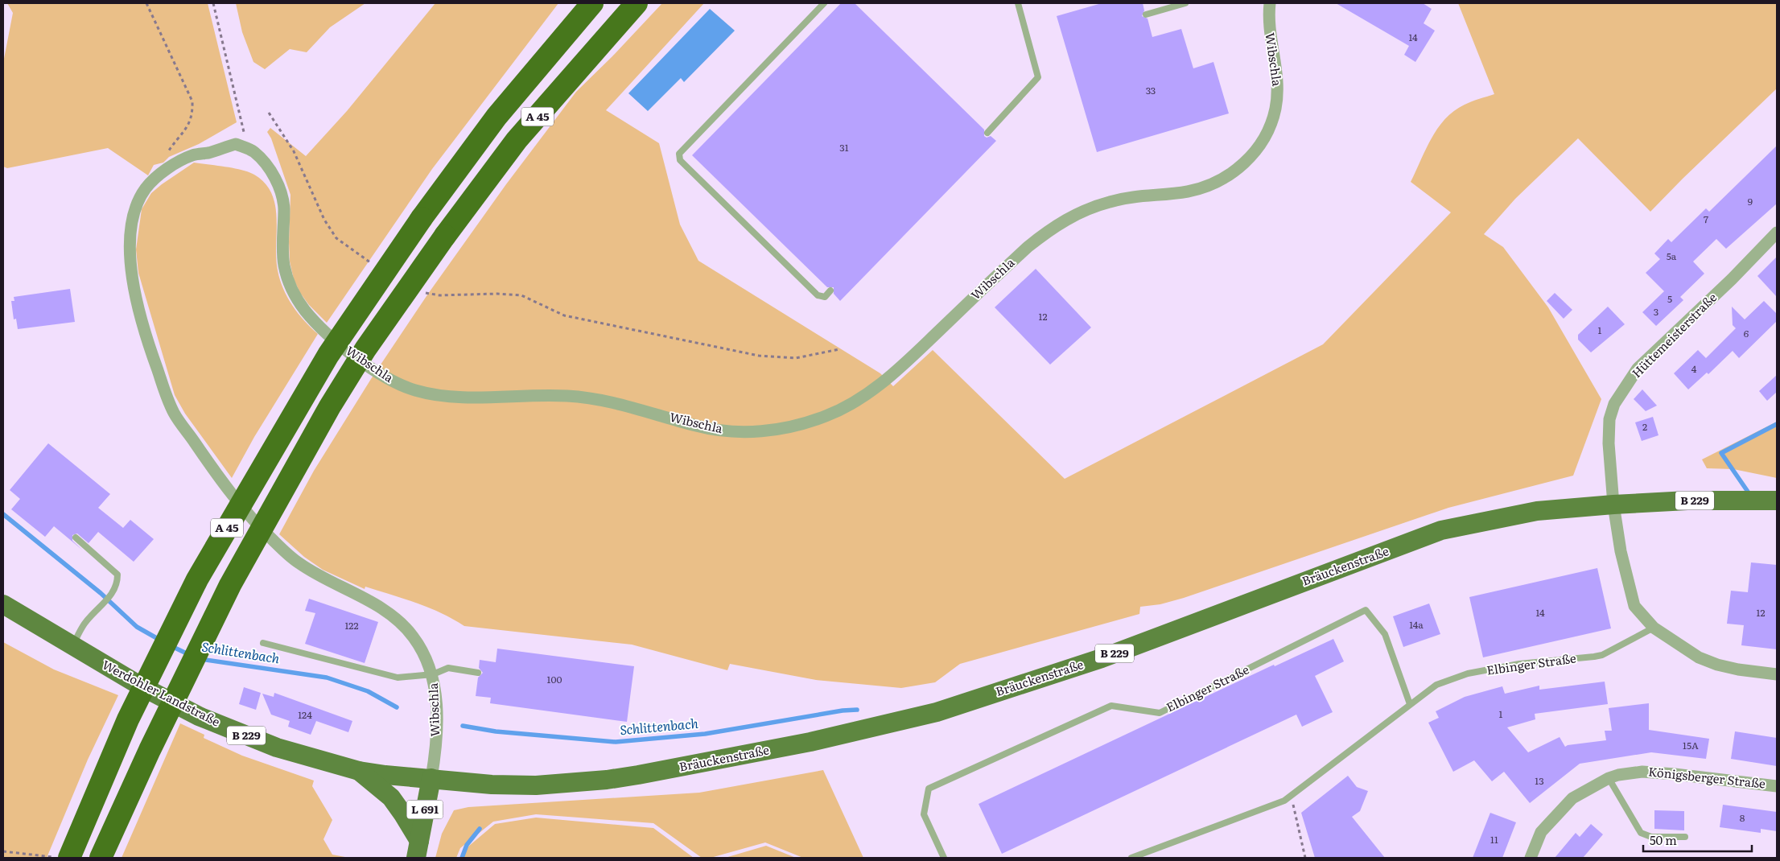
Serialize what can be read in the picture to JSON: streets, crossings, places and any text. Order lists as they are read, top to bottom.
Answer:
{
  "streets": {
    "highway": ["A 45"],
    "main road": [
      "B 229",
      "Bräuckenstraße",
      "Werdohler Landstraße",
      "L 691"
    ],
    "street": ["Wibschla", "Hüttemeisterstraße", "Königsberger Straße"],
    "lane": ["Elbinger Straße"]
  },
  "crossings": [
    ["Wibschla", "Bräuckenstraße"],
    ["Wibschla", "Werdohler Landstraße"],
    ["Wibschla", "L 691"],
    ["Hüttemeisterstraße", "Bräuckenstraße"],
    ["B 229", "Werdohler Landstraße"],
    ["B 229", "L 691"],
    ["Bräuckenstraße", "Werdohler Landstraße"],
    ["Bräuckenstraße", "L 691"],
    ["Werdohler Landstraße", "L 691"]
  ],
  "water": ["Schlittenbach"],
  "house_numbers": [
    "14",
    "33",
    "31",
    "9",
    "7",
    "5a",
    "5",
    "3",
    "12",
    "1",
    "6",
    "4",
    "2",
    "14",
    "12",
    "14a",
    "122",
    "100",
    "1",
    "124",
    "15A",
    "13",
    "8",
    "11"
  ],
  "scale_bar": "50 m"
}
